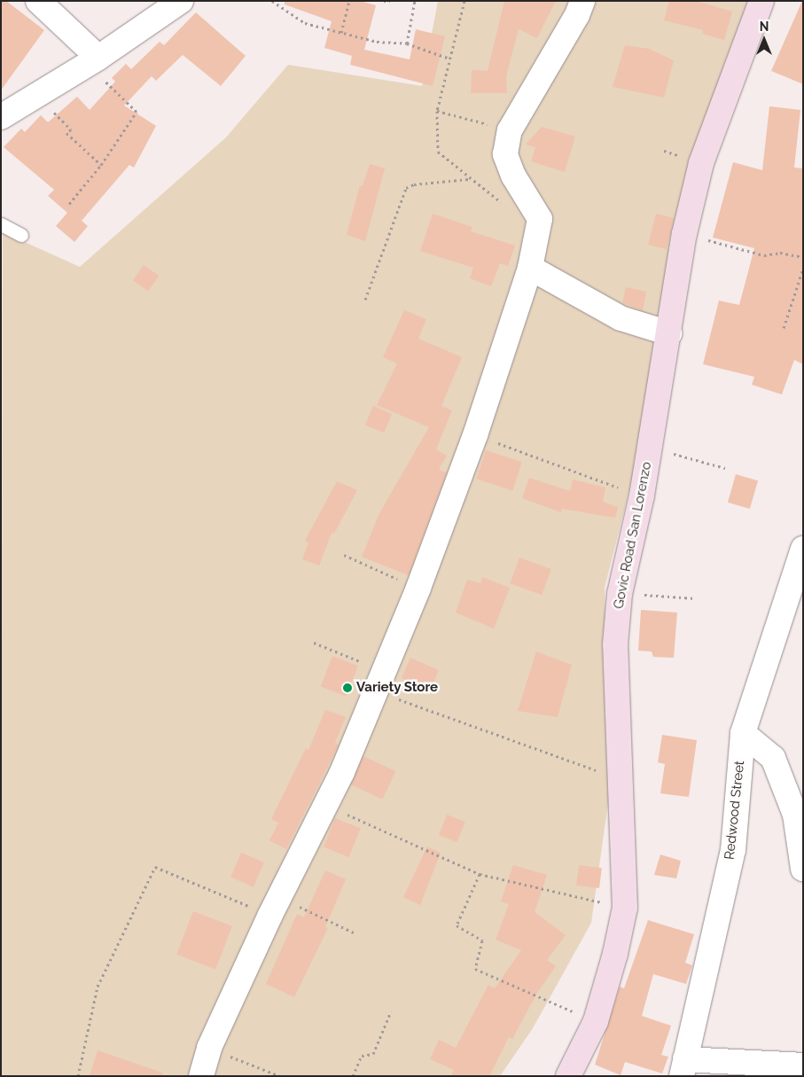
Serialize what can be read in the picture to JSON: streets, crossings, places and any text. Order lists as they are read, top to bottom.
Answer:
{
  "streets": {
    "main road": ["Govic Road San Lorenzo"],
    "street": ["Redwood Street"]
  },
  "places": ["Variety Store"],
  "north": "top"
}
